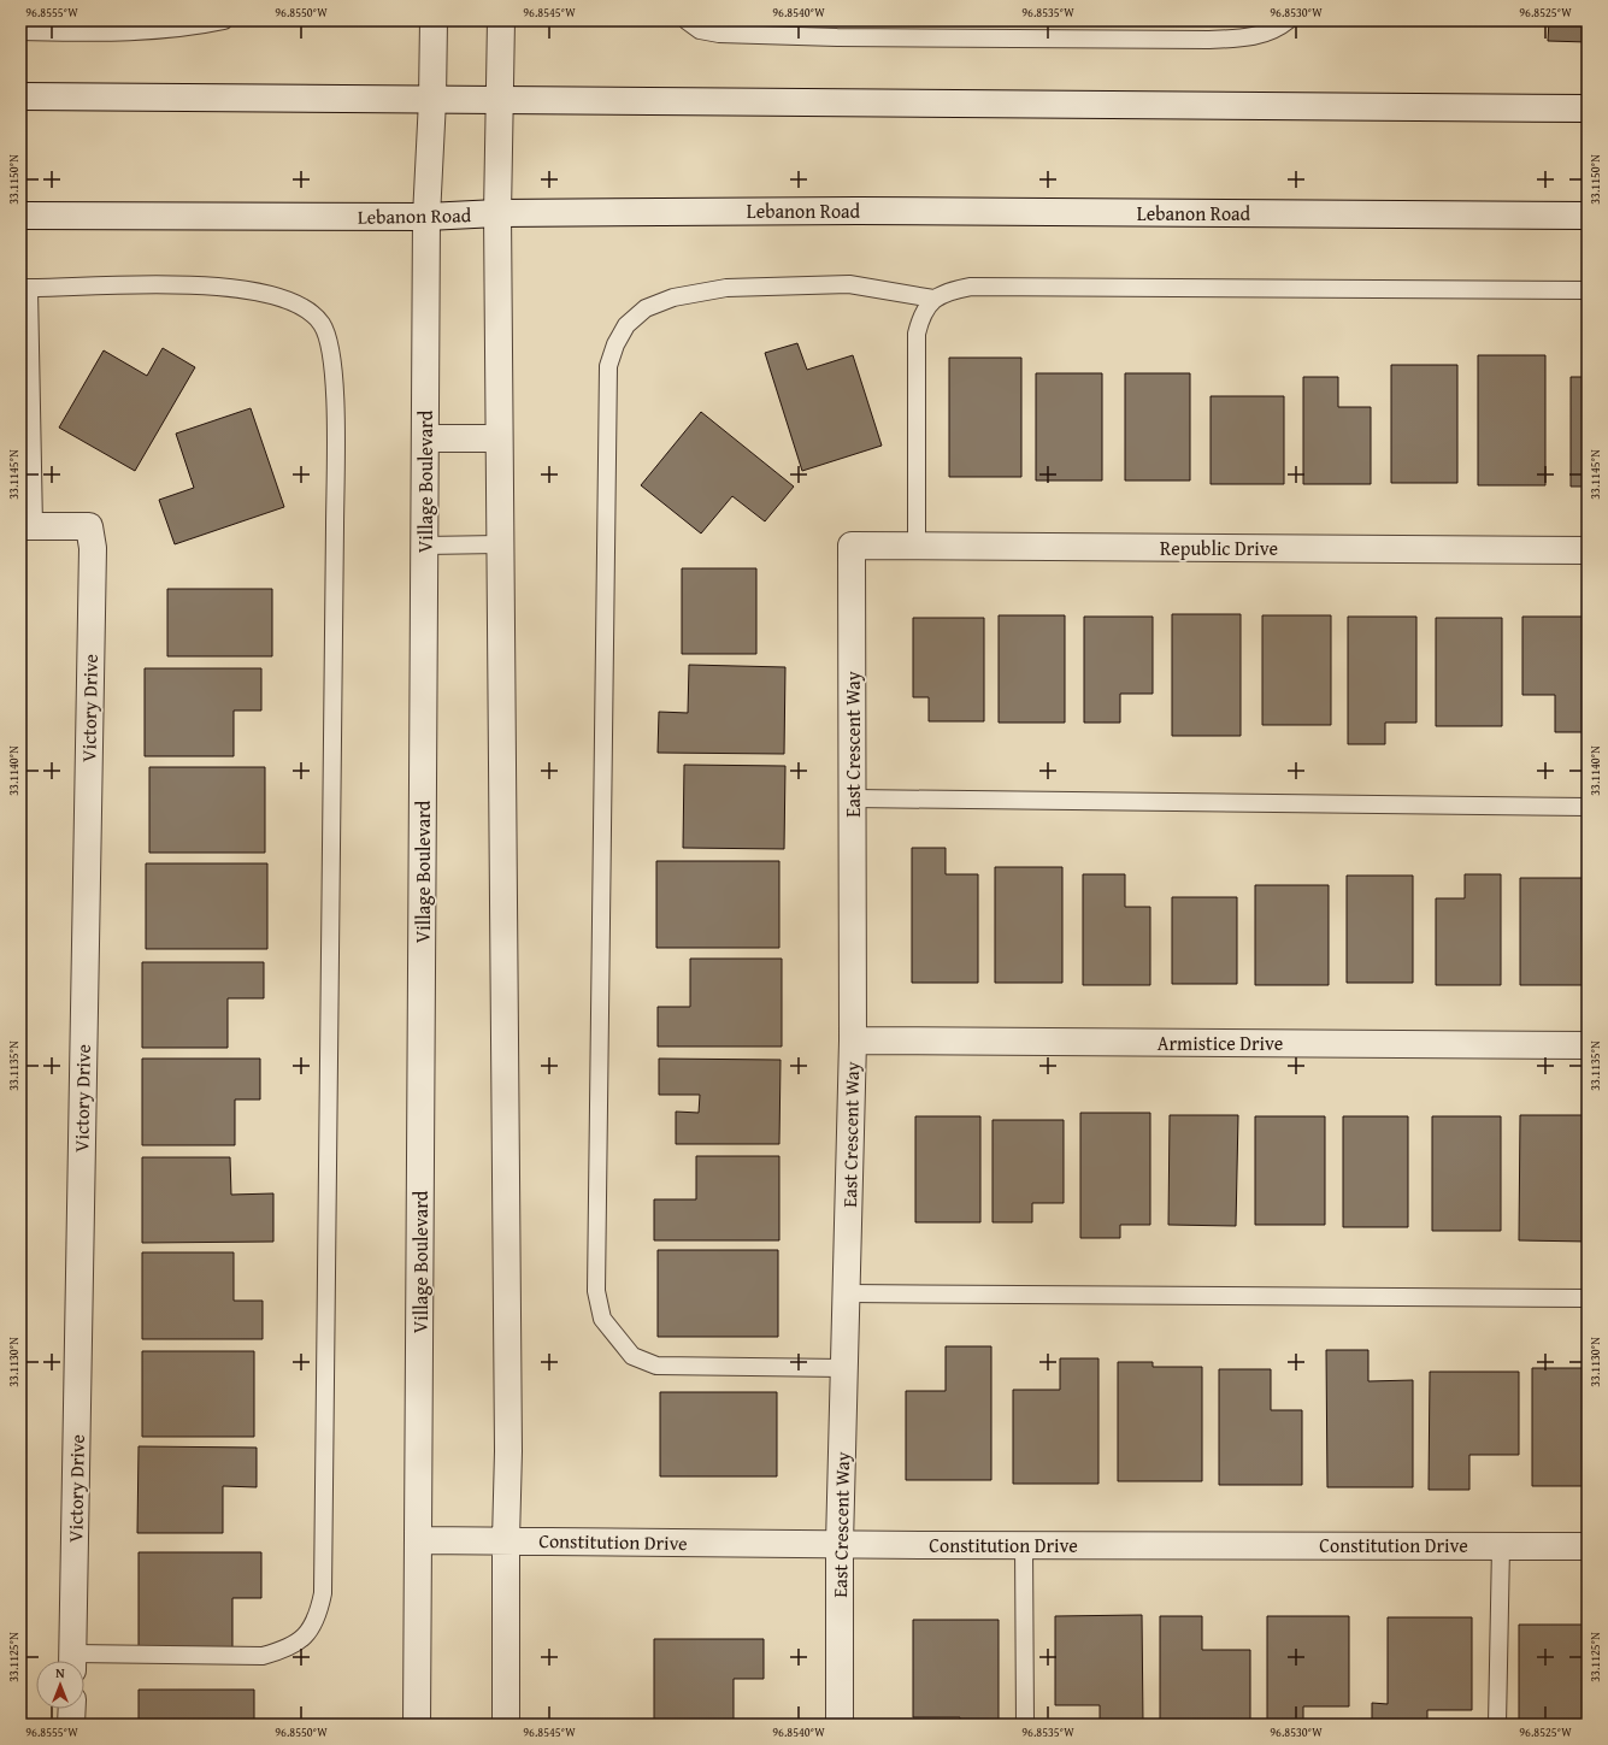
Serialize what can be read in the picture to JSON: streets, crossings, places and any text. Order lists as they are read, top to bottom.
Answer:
{
  "streets": {
    "street": [
      "Lebanon Road",
      "Village Boulevard",
      "Republic Drive",
      "Victory Drive",
      "East Crescent Way",
      "Armistice Drive",
      "Constitution Drive"
    ]
  },
  "crossings": [
    ["Lebanon Road", "Village Boulevard"],
    ["Village Boulevard", "Constitution Drive"],
    ["Republic Drive", "East Crescent Way"],
    ["East Crescent Way", "Armistice Drive"],
    ["East Crescent Way", "Constitution Drive"]
  ],
  "north": "top",
  "coordinates": [
    "96.8555°W",
    "96.8550°W",
    "96.8545°W",
    "96.8540°W",
    "96.8535°W",
    "96.8530°W",
    "96.8525°W",
    "33.1150°N",
    "33.1145°N",
    "33.1140°N",
    "33.1135°N",
    "33.1130°N",
    "33.1125°N"
  ]
}
